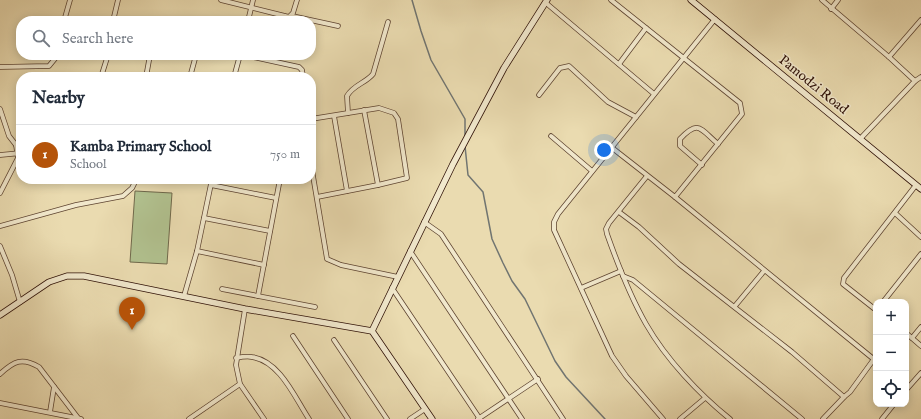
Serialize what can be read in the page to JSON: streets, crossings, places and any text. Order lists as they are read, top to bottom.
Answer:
{
  "streets": {
    "street": ["Pamodzi Road"]
  },
  "page": {
    "search": "Search here",
    "heading": "Nearby",
    "list": [
      {
        "mark": "1",
        "name": "Kamba Primary School",
        "note": "School",
        "value": "750 m"
      }
    ],
    "pins": "1",
    "map_buttons": ["+", "−"]
  }
}
